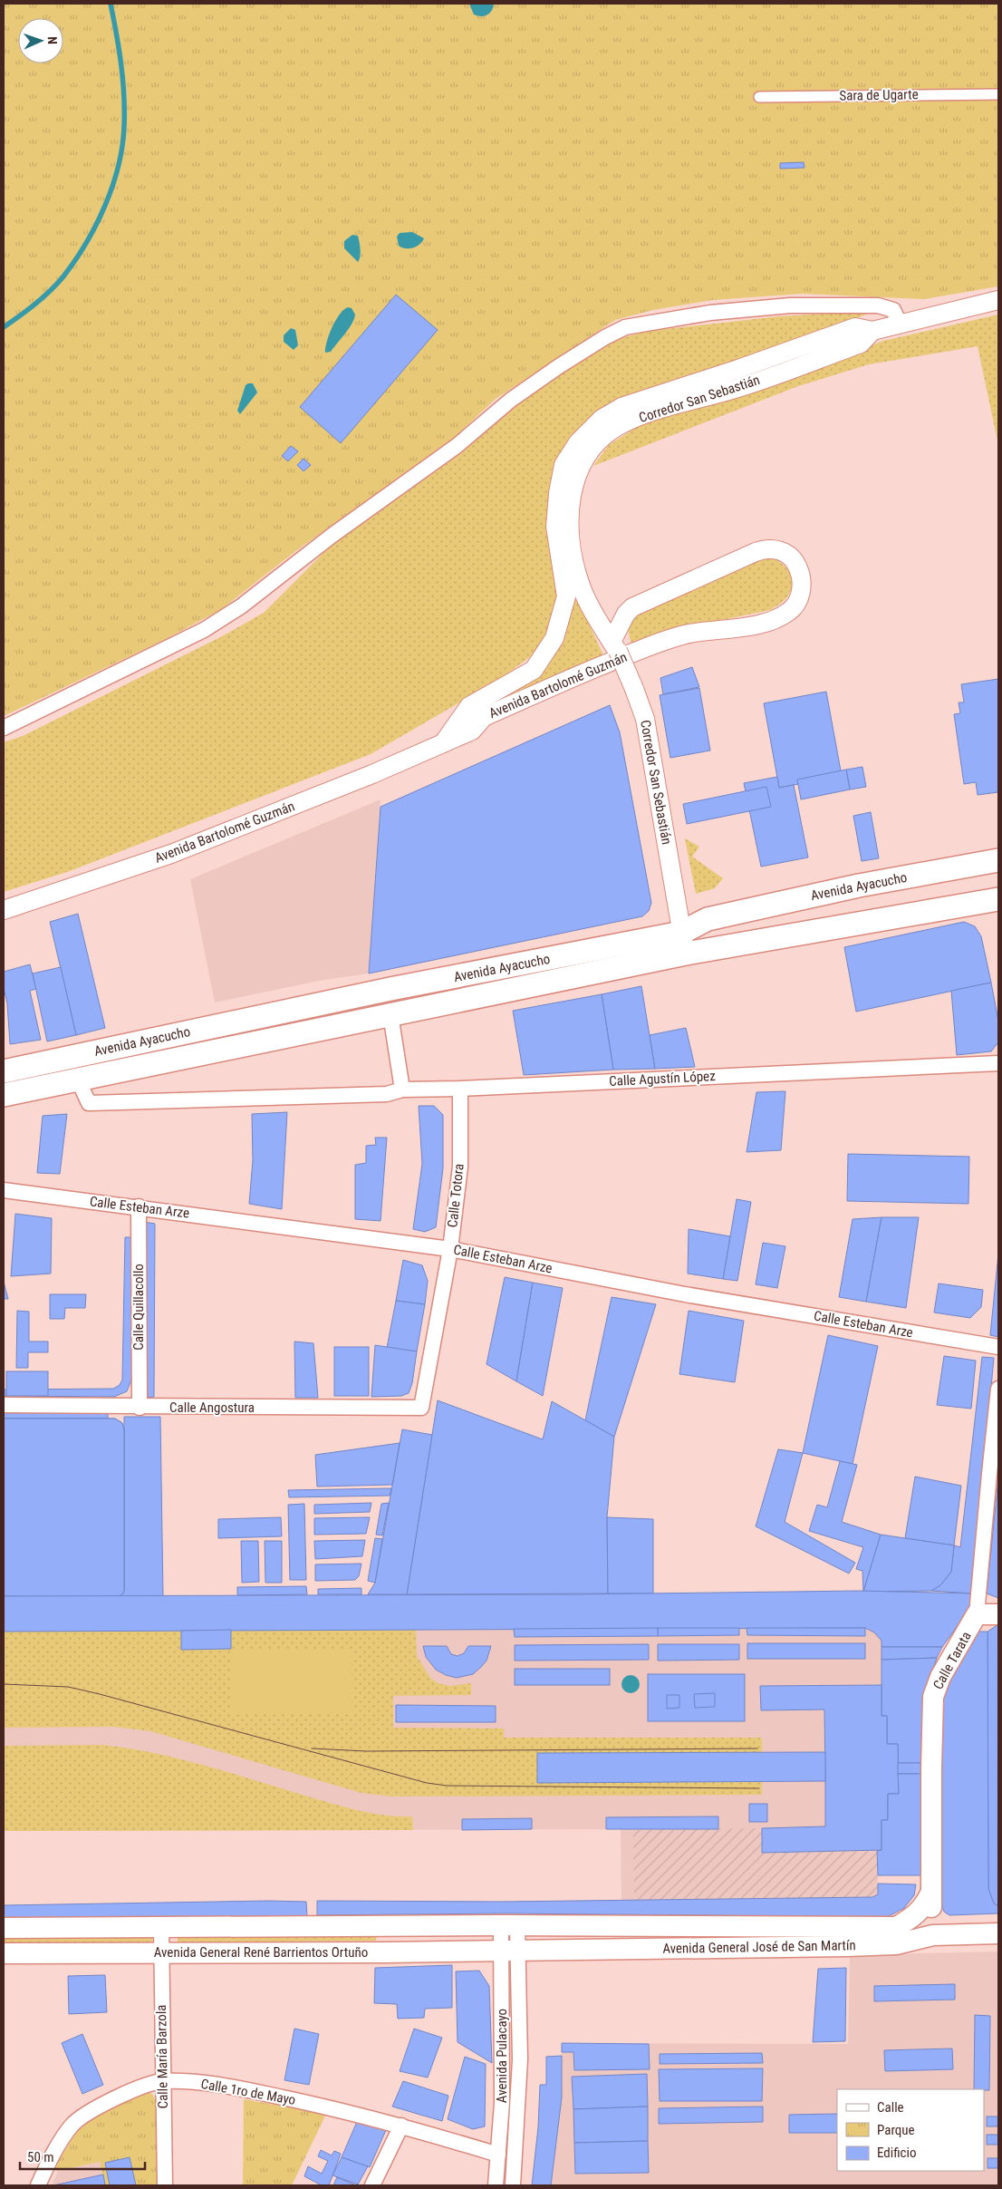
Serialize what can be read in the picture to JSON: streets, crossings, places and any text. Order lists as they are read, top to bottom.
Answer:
{
  "streets": {
    "main road": [
      "Avenida Ayacucho",
      "Calle Tarata",
      "Avenida General José de San Martín",
      "Avenida General René Barrientos Ortuño"
    ],
    "street": [
      "Sara de Ugarte",
      "Corredor San Sebastián",
      "Avenida Bartolomé Guzmán",
      "Calle Agustín López",
      "Calle Totora",
      "Calle Esteban Arze",
      "Calle Quillacollo",
      "Calle Angostura",
      "Avenida Pulacayo",
      "Calle María Barzola",
      "Calle 1ro de Mayo"
    ]
  },
  "crossings": [
    ["Corredor San Sebastián", "Avenida Bartolomé Guzmán"],
    ["Corredor San Sebastián", "Avenida Ayacucho"],
    ["Avenida Ayacucho", "Calle Agustín López"],
    ["Calle Agustín López", "Calle Totora"],
    ["Calle Totora", "Calle Esteban Arze"],
    ["Calle Totora", "Calle Angostura"],
    ["Calle Esteban Arze", "Calle Quillacollo"],
    ["Calle Quillacollo", "Calle Angostura"],
    ["Calle Tarata", "Avenida General José de San Martín"],
    ["Avenida General José de San Martín", "Avenida General René Barrientos Ortuño"],
    ["Avenida General José de San Martín", "Avenida Pulacayo"],
    ["Avenida General René Barrientos Ortuño", "Avenida Pulacayo"],
    ["Avenida General René Barrientos Ortuño", "Calle María Barzola"],
    ["Avenida Pulacayo", "Calle 1ro de Mayo"],
    ["Calle María Barzola", "Calle 1ro de Mayo"]
  ],
  "legend": ["Calle", "Parque", "Edificio"],
  "scale_bar": "50 m",
  "north": "right"
}
